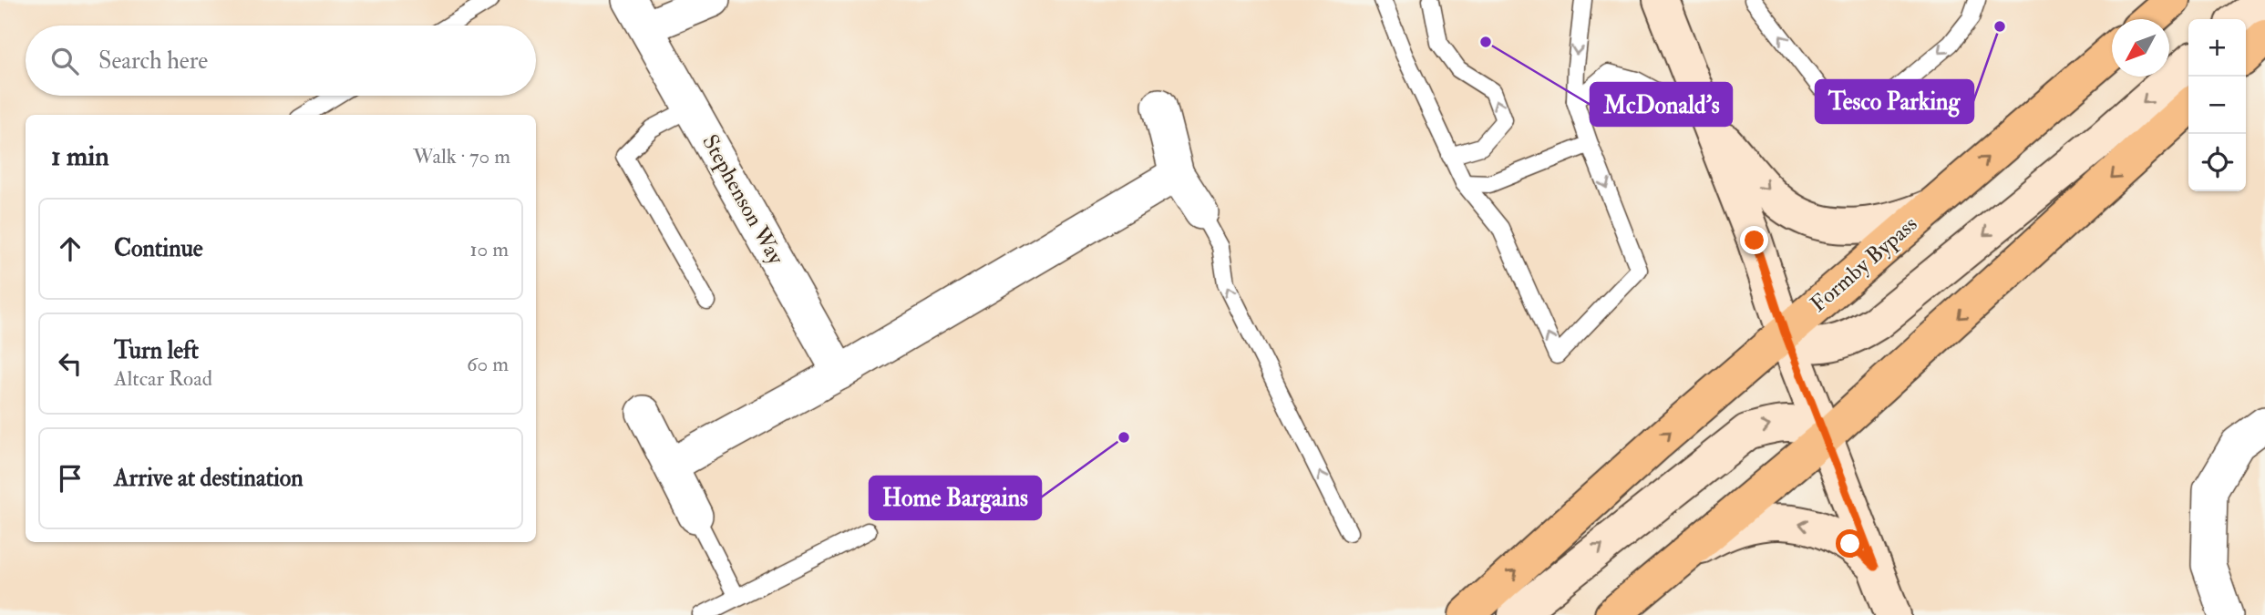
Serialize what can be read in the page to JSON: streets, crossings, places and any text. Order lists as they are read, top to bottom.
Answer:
{
  "streets": {
    "highway": ["Formby Bypass"],
    "street": ["Stephenson Way"]
  },
  "places": ["Tesco Parking", "McDonald's", "Home Bargains"],
  "north": "bottom left",
  "page": {
    "map_buttons": ["+", "−"],
    "search": "Search here",
    "heading": ["1 min", "Walk · 70 m"],
    "list": [
      ["Continue", "10 m"],
      ["Turn left", "Altcar Road", "60 m"],
      "Arrive at destination"
    ]
  }
}
